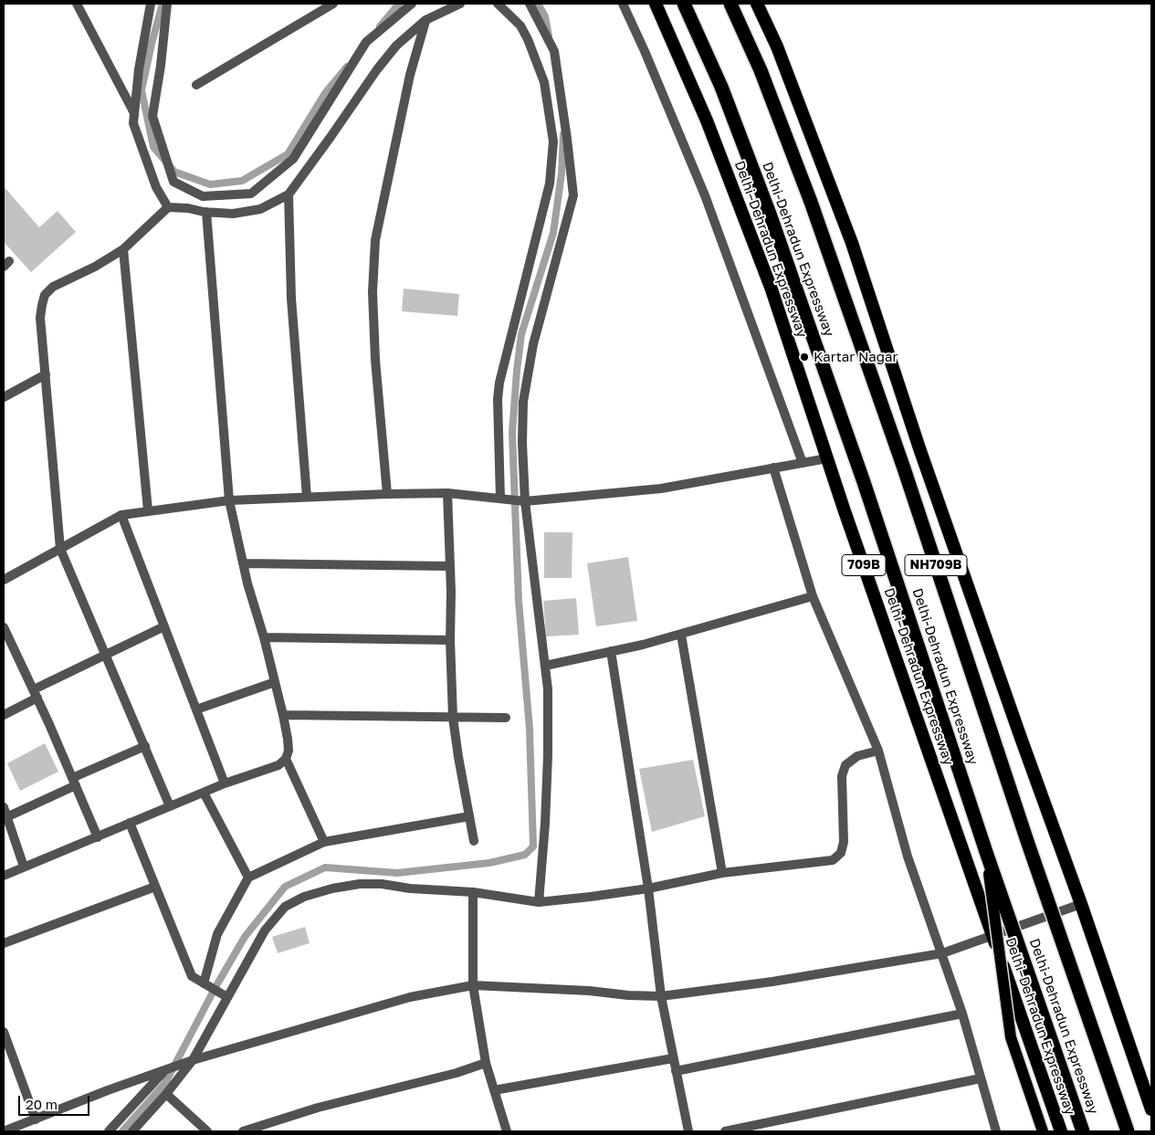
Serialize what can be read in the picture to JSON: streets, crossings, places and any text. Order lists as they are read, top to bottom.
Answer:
{
  "streets": {
    "highway": [
      "Delhi–Dehradun Expressway",
      "Delhi-Dehradun Expressway",
      "709B",
      "NH709B"
    ]
  },
  "places": ["Kartar Nagar"],
  "scale_bar": "20 m"
}
